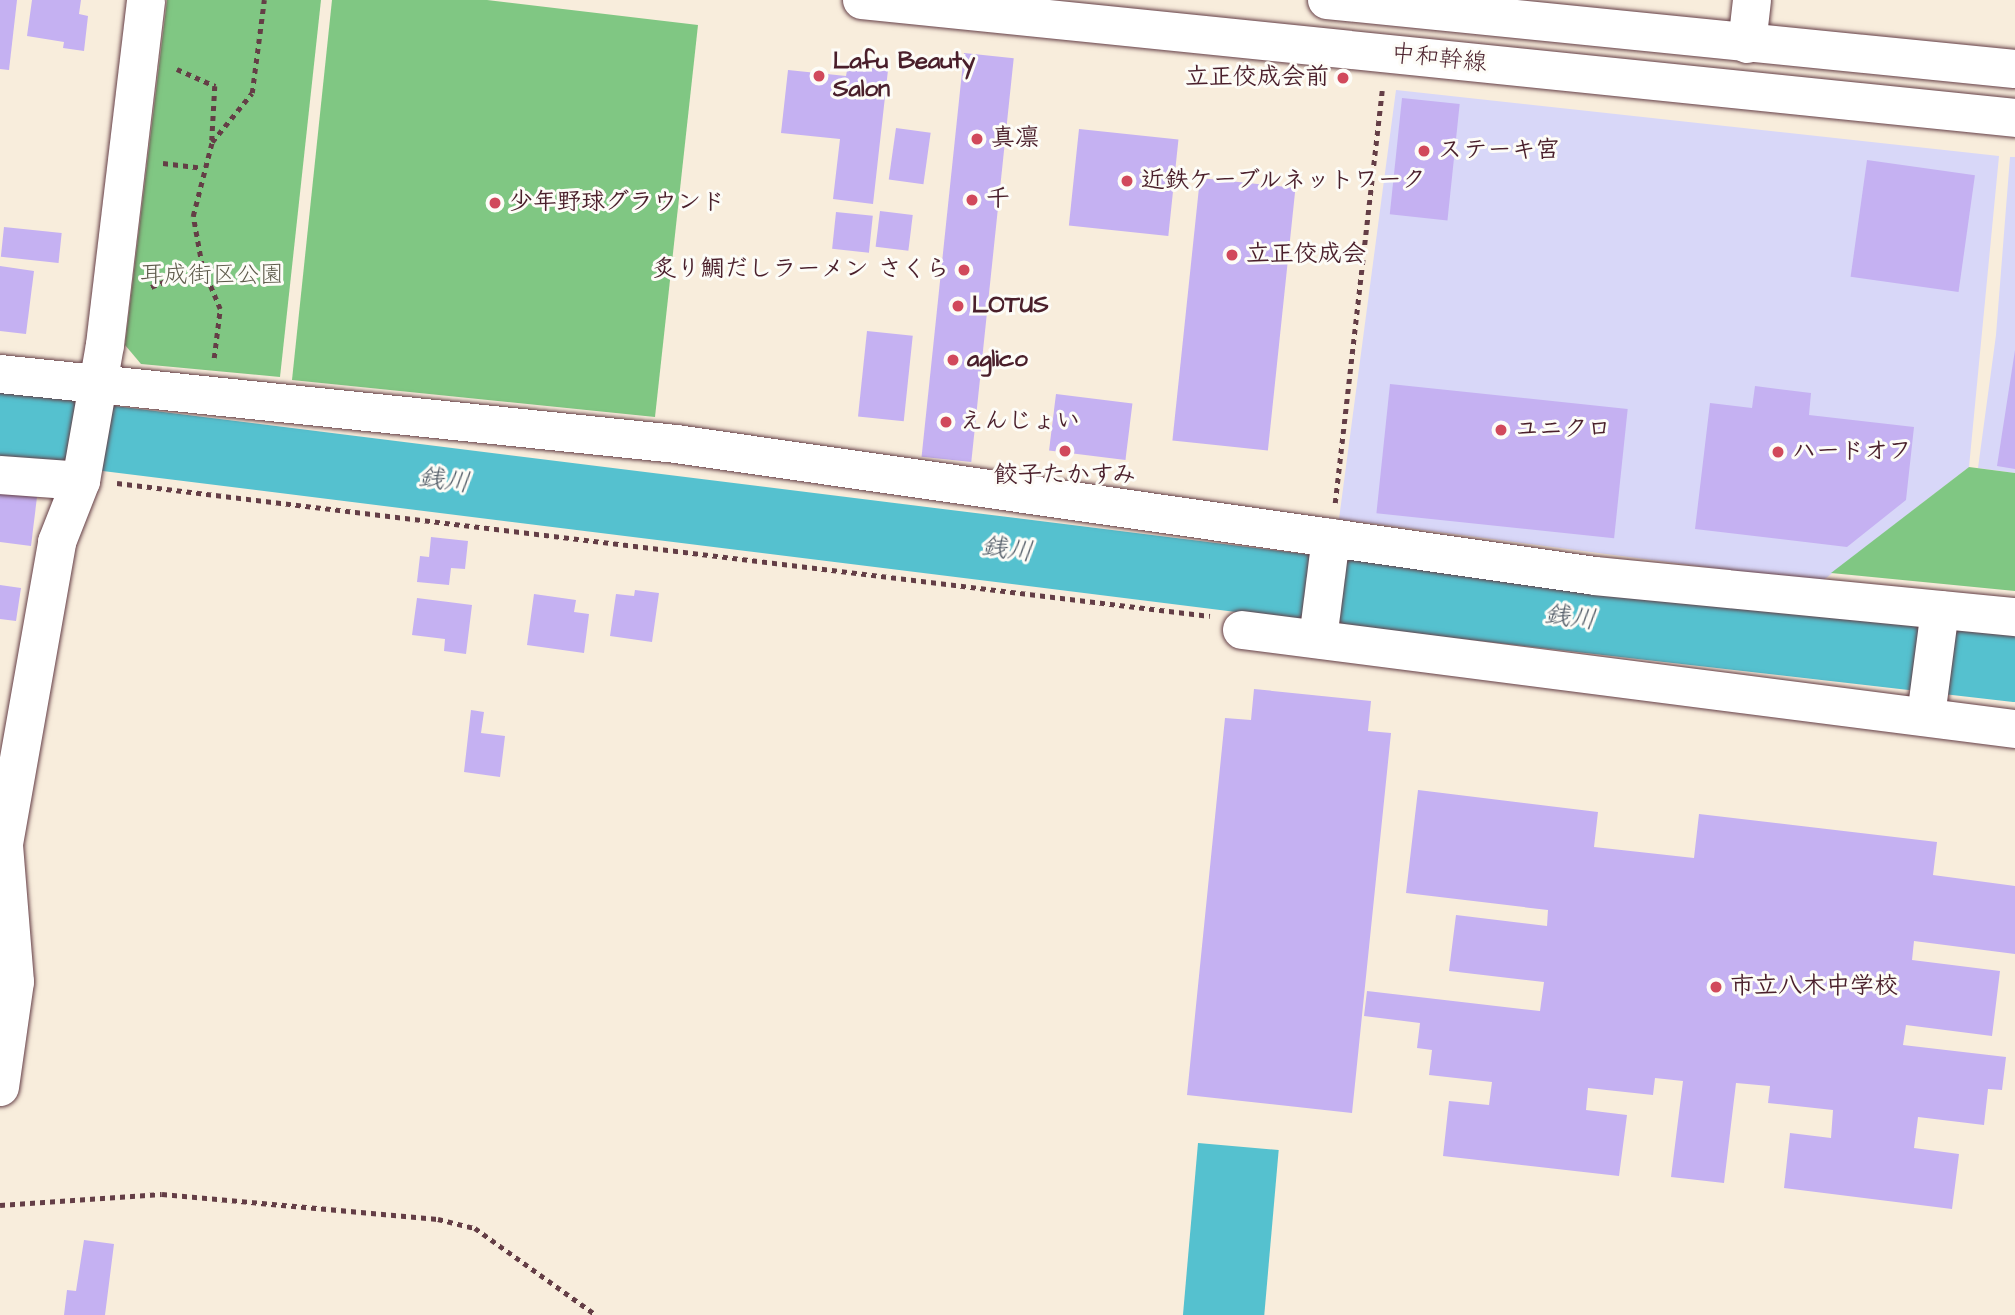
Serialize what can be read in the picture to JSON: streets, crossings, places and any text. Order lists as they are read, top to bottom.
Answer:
{
  "streets": {
    "street": ["中和幹線"]
  },
  "water": ["銭川"],
  "parks": ["耳成街区公園"],
  "places": [
    "Lafu Beauty Salon",
    "立正佼成会前",
    "真凛",
    "ステーキ宮",
    "近鉄ケーブルネットワーク",
    "千",
    "少年野球グラウンド",
    "立正佼成会",
    "炙り鯛だしラーメン さくら",
    "LOTUS",
    "aglico",
    "えんじょい",
    "ユニクロ",
    "餃子たかすみ",
    "ハードオフ",
    "市立八木中学校"
  ]
}
